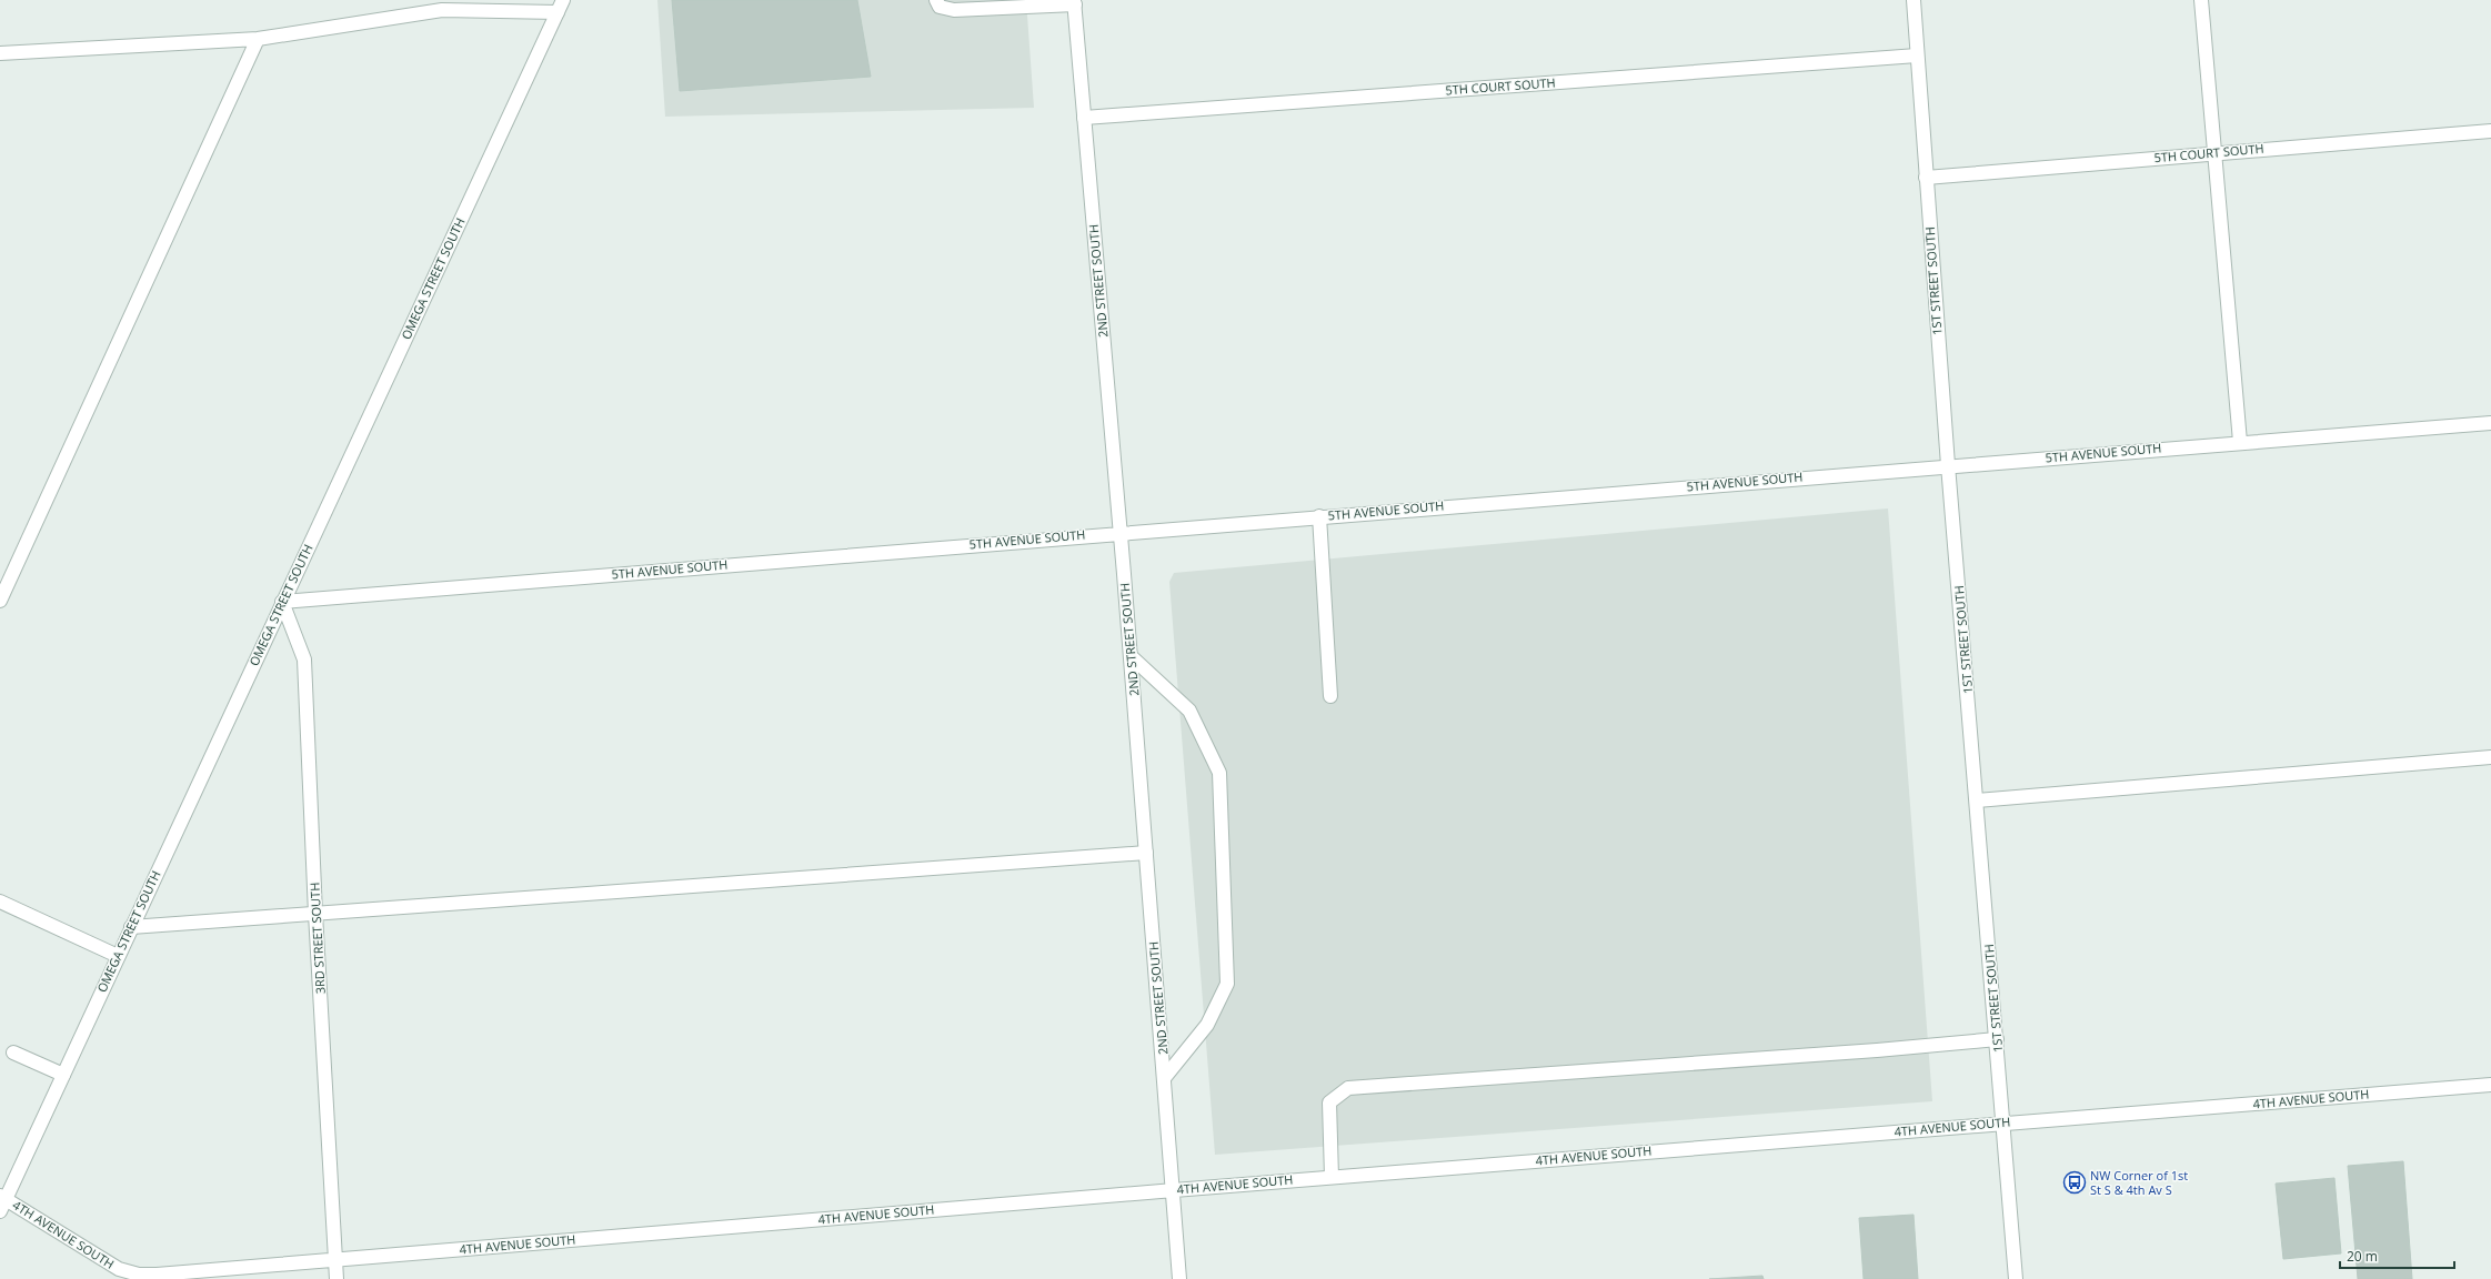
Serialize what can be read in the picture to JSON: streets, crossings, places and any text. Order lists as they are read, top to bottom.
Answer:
{
  "streets": {
    "street": [
      "5TH COURT SOUTH",
      "OMEGA STREET SOUTH",
      "2ND STREET SOUTH",
      "1ST STREET SOUTH",
      "5TH AVENUE SOUTH",
      "3RD STREET SOUTH",
      "4TH AVENUE SOUTH"
    ]
  },
  "crossings": [
    ["5TH COURT SOUTH", "2ND STREET SOUTH"],
    ["5TH COURT SOUTH", "1ST STREET SOUTH"],
    ["OMEGA STREET SOUTH", "5TH AVENUE SOUTH"],
    ["OMEGA STREET SOUTH", "3RD STREET SOUTH"],
    ["OMEGA STREET SOUTH", "4TH AVENUE SOUTH"],
    ["2ND STREET SOUTH", "5TH AVENUE SOUTH"],
    ["2ND STREET SOUTH", "4TH AVENUE SOUTH"],
    ["1ST STREET SOUTH", "5TH AVENUE SOUTH"],
    ["1ST STREET SOUTH", "4TH AVENUE SOUTH"],
    ["5TH AVENUE SOUTH", "3RD STREET SOUTH"],
    ["3RD STREET SOUTH", "4TH AVENUE SOUTH"]
  ],
  "places": {
    "bus stop": ["NW Corner of 1st St S & 4th Av S"]
  },
  "scale_bar": "20 m"
}
